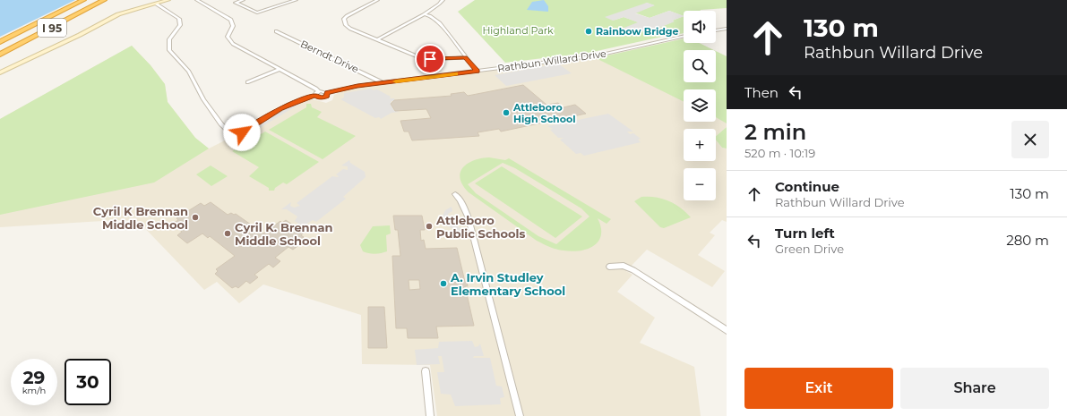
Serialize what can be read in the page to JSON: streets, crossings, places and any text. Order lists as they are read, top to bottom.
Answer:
{
  "streets": {
    "highway": ["I 95"],
    "street": ["Berndt Drive", "Rathbun Willard Drive"]
  },
  "crossings": [
    ["Berndt Drive", "Rathbun Willard Drive"]
  ],
  "parks": ["Highland Park"],
  "places": [
    "Rainbow Bridge",
    "Attleboro High School",
    "Cyril K Brennan Middle School",
    "Attleboro Public Schools",
    "Cyril K. Brennan Middle School",
    "A. Irvin Studley Elementary School"
  ],
  "page": {
    "turn": ["130 m", "Rathbun Willard Drive"],
    "map_buttons": ["+", "−"],
    "then": "Then",
    "heading": ["2 min", "520 m · 10:19"],
    "list": [
      {
        "name": "Continue",
        "note": "Rathbun Willard Drive",
        "value": "130 m"
      },
      {
        "name": "Turn left",
        "note": "Green Drive",
        "value": "280 m"
      }
    ],
    "speed": "29 km/h",
    "limit": "30",
    "buttons": ["Exit", "Share"]
  }
}
